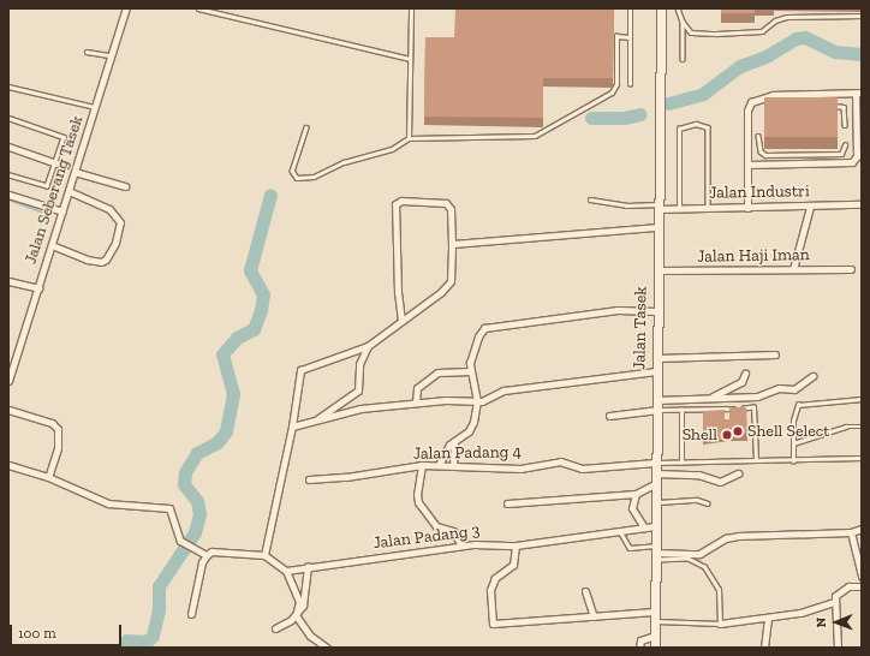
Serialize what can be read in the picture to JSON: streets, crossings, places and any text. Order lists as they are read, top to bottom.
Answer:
{
  "streets": {
    "main road": ["Jalan Tasek"],
    "street": [
      "Jalan Seberang Tasek",
      "Jalan Industri",
      "Jalan Haji Iman",
      "Jalan Padang 4",
      "Jalan Padang 3"
    ]
  },
  "crossings": [
    ["Jalan Industri", "Jalan Tasek"],
    ["Jalan Haji Iman", "Jalan Tasek"],
    ["Jalan Tasek", "Jalan Padang 4"],
    ["Jalan Tasek", "Jalan Padang 3"]
  ],
  "places": ["Shell Select", "Shell"],
  "scale_bar": "100 m",
  "north": "left"
}
